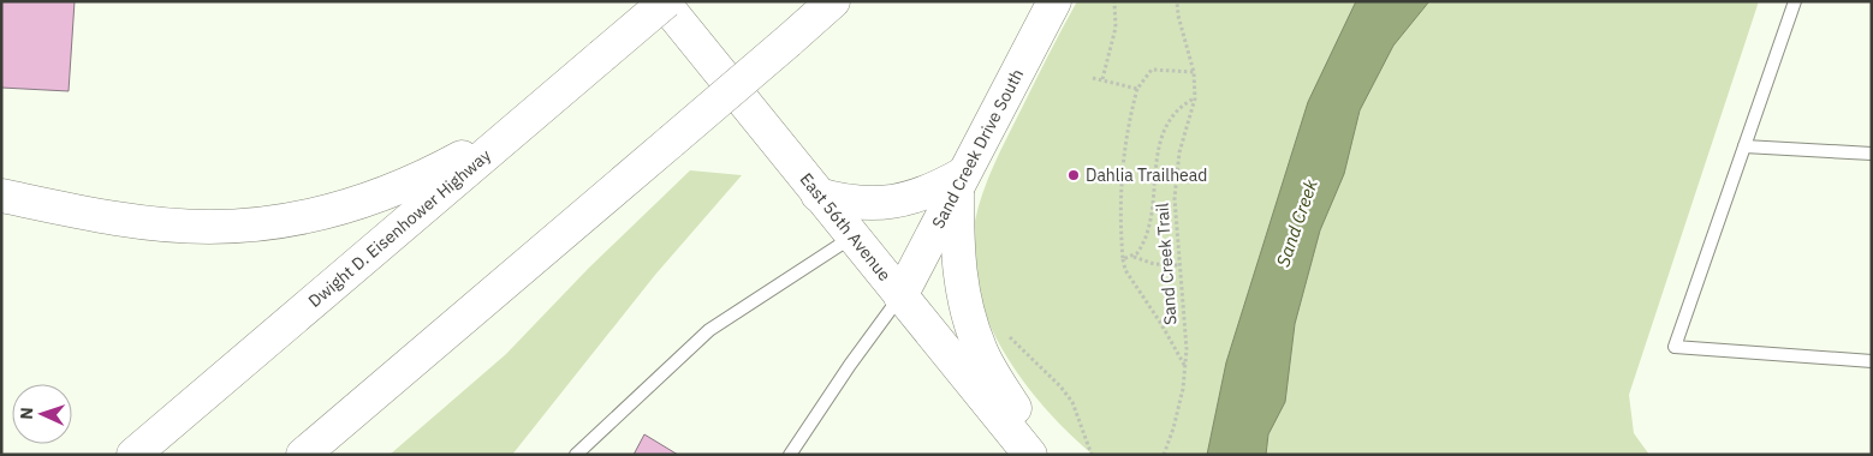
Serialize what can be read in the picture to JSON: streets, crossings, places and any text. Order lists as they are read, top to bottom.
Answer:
{
  "streets": {
    "main road": ["Sand Creek Drive South", "Dwight D. Eisenhower Highway", "East 56th Avenue"],
    "path": ["Sand Creek Trail"]
  },
  "crossings": [
    ["Sand Creek Drive South", "East 56th Avenue"],
    ["Dwight D. Eisenhower Highway", "East 56th Avenue"]
  ],
  "water": ["Sand Creek"],
  "places": ["Dahlia Trailhead"],
  "north": "left"
}
